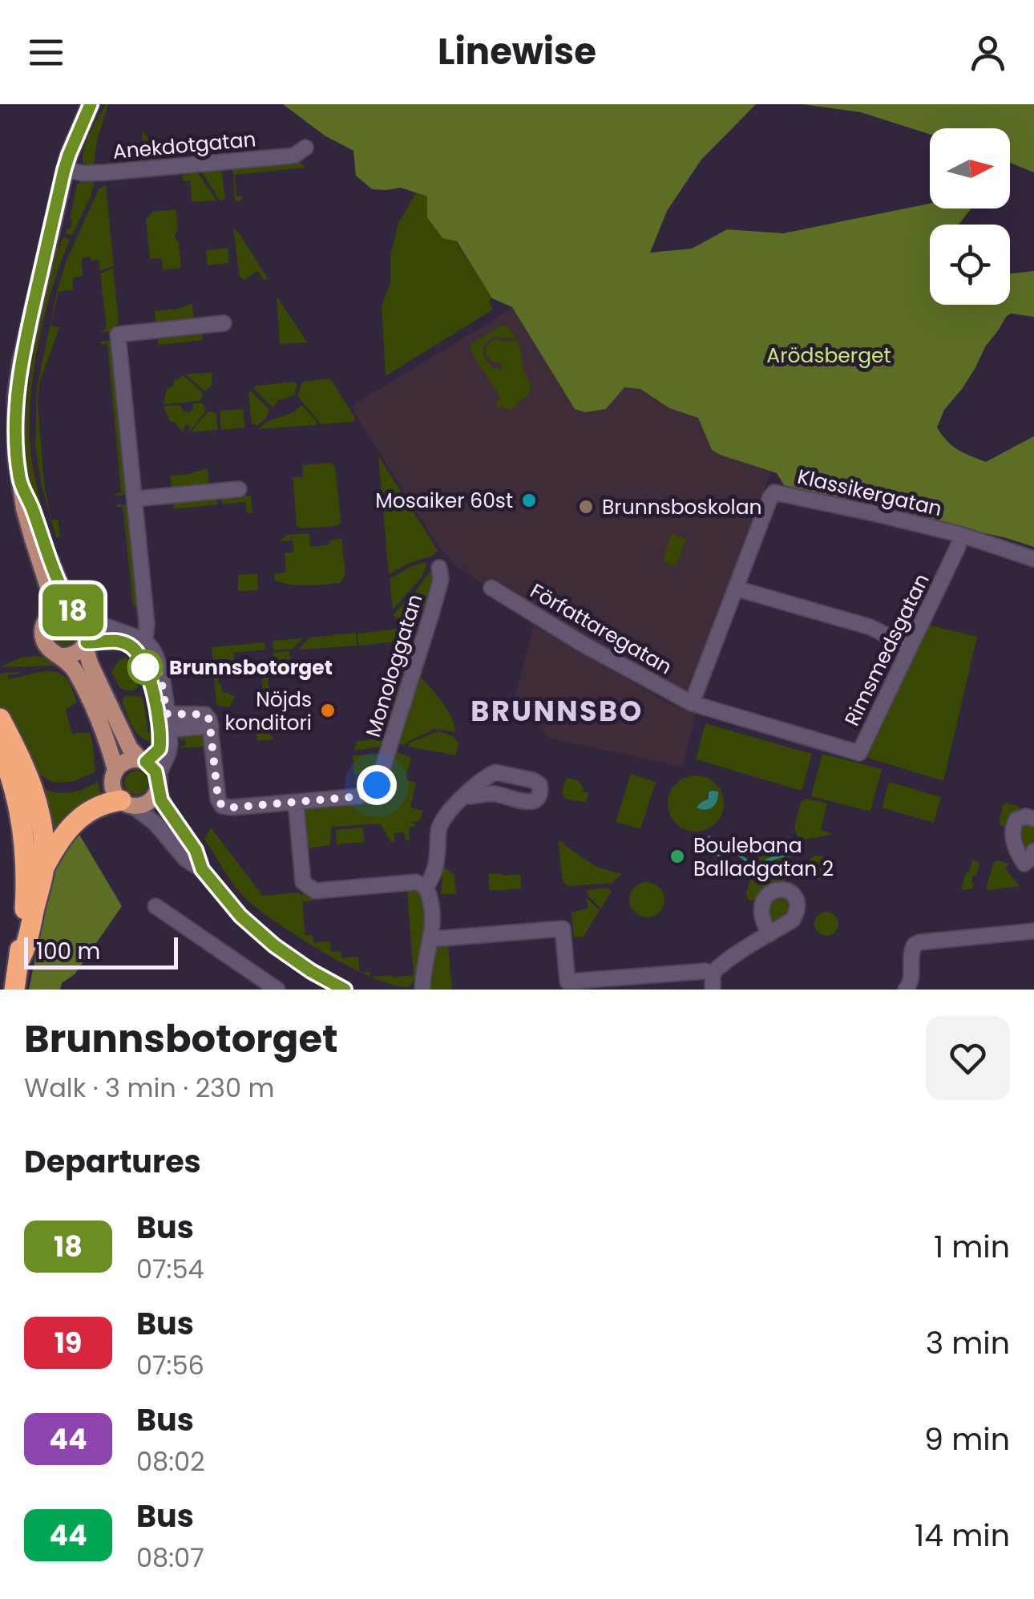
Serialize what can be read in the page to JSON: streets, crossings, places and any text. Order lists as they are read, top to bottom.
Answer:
{
  "streets": {
    "street": [
      "Anekdotgatan",
      "Klassikergatan",
      "Författaregatan",
      "Rimsmedsgatan",
      "Monologgatan"
    ]
  },
  "crossings": [
    ["Klassikergatan", "Författaregatan"],
    ["Klassikergatan", "Rimsmedsgatan"],
    ["Författaregatan", "Rimsmedsgatan"]
  ],
  "districts": ["BRUNNSBO"],
  "parks": ["Arödsberget"],
  "places": [
    "Mosaiker 60st",
    "Brunnsboskolan",
    "Brunnsbotorget",
    "Nöjds konditori",
    "Boulebana Balladgatan 2"
  ],
  "lines": ["bus line 18"],
  "scale_bar": "100 m",
  "north": "right",
  "page": {
    "header": "Linewise",
    "on_map": "18",
    "scale": "100 m",
    "heading": [
      ["Brunnsbotorget", "Walk · 3 min · 230 m"],
      "Departures"
    ],
    "list": [
      {
        "mark": "18",
        "name": "Bus",
        "note": "07:54",
        "value": "1 min"
      },
      {
        "mark": "19",
        "name": "Bus",
        "note": "07:56",
        "value": "3 min"
      },
      {
        "mark": "44",
        "name": "Bus",
        "note": "08:02",
        "value": "9 min"
      },
      {
        "mark": "44",
        "name": "Bus",
        "note": "08:07",
        "value": "14 min"
      }
    ]
  }
}
